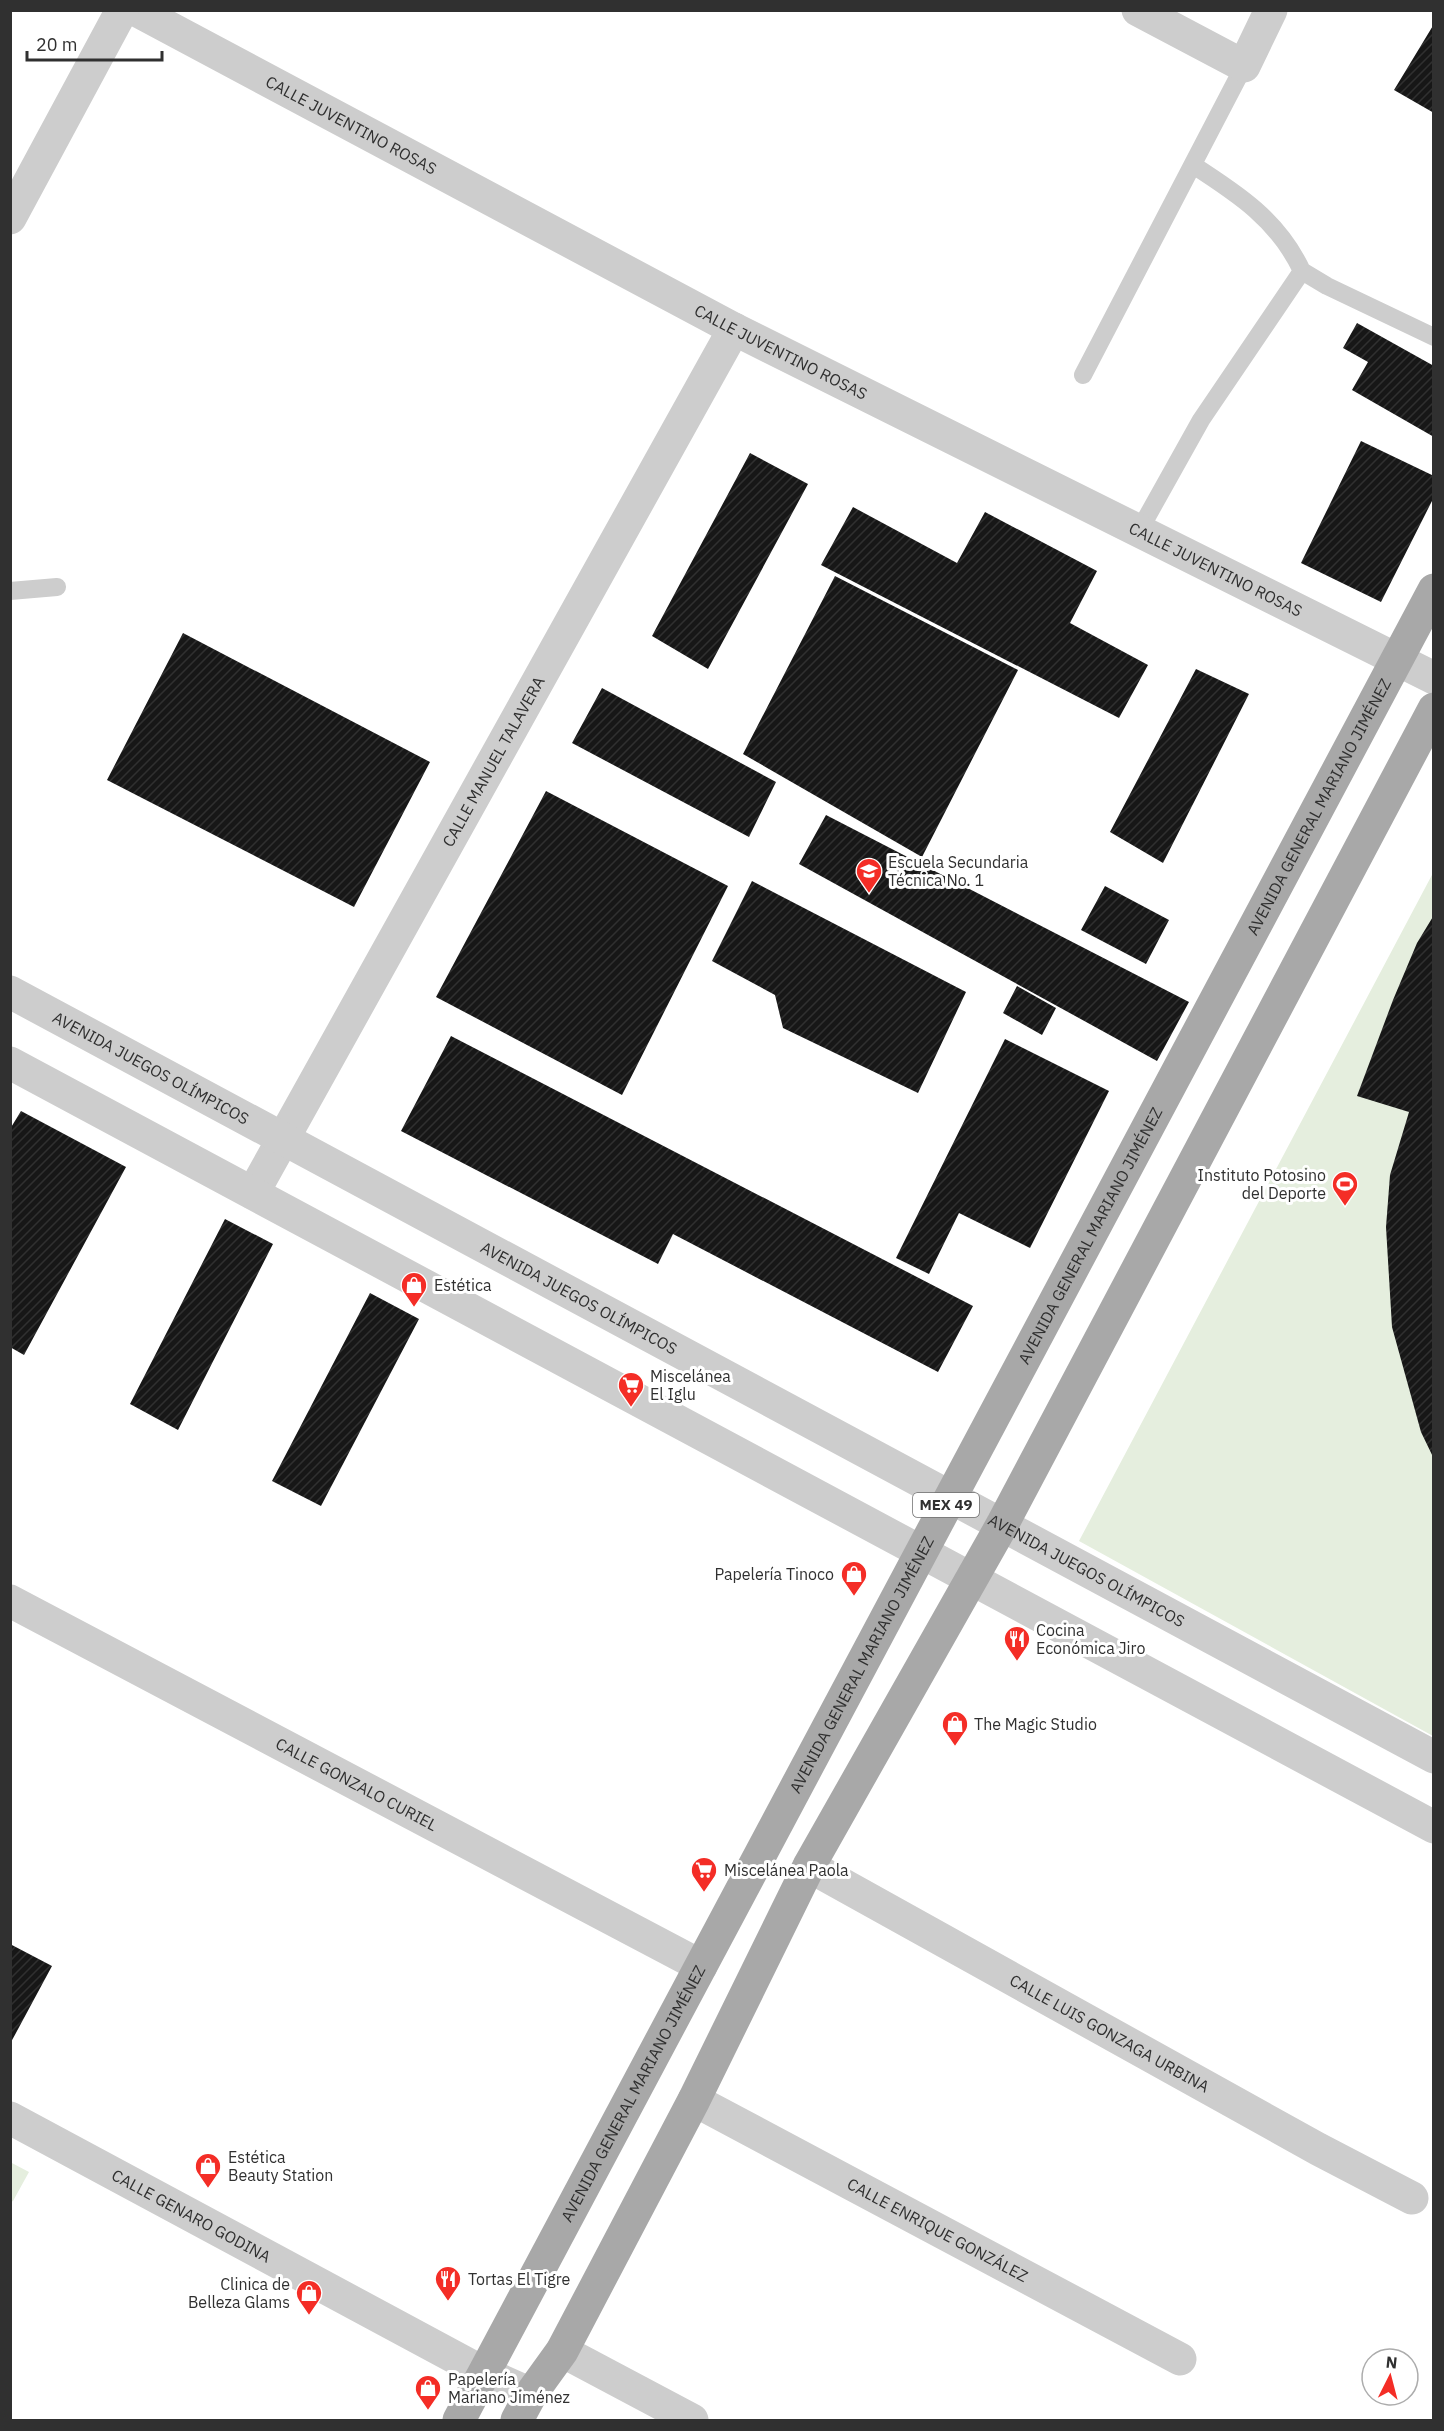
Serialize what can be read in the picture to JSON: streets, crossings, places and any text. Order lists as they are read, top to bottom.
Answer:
{
  "streets": {
    "main road": ["AVENIDA GENERAL MARIANO JIMÉNEZ", "MEX 49"],
    "street": [
      "CALLE JUVENTINO ROSAS",
      "CALLE MANUEL TALAVERA",
      "AVENIDA JUEGOS OLÍMPICOS",
      "CALLE GONZALO CURIEL",
      "CALLE LUIS GONZAGA URBINA",
      "CALLE GENARO GODINA",
      "CALLE ENRIQUE GONZÁLEZ"
    ]
  },
  "crossings": [
    ["CALLE JUVENTINO ROSAS", "CALLE MANUEL TALAVERA"],
    ["CALLE JUVENTINO ROSAS", "AVENIDA GENERAL MARIANO JIMÉNEZ"],
    ["CALLE MANUEL TALAVERA", "AVENIDA JUEGOS OLÍMPICOS"],
    ["AVENIDA GENERAL MARIANO JIMÉNEZ", "AVENIDA JUEGOS OLÍMPICOS"],
    ["AVENIDA GENERAL MARIANO JIMÉNEZ", "CALLE GONZALO CURIEL"],
    ["AVENIDA GENERAL MARIANO JIMÉNEZ", "CALLE GENARO GODINA"],
    ["AVENIDA JUEGOS OLÍMPICOS", "MEX 49"],
    ["MEX 49", "CALLE LUIS GONZAGA URBINA"],
    ["MEX 49", "CALLE GENARO GODINA"],
    ["MEX 49", "CALLE ENRIQUE GONZÁLEZ"]
  ],
  "places": {
    "school or university": ["Escuela Secundaria Técnica No. 1"],
    "sports": ["Instituto Potosino del Deporte"],
    "shop": [
      "Estética",
      "Papelería Tinoco",
      "The Magic Studio",
      "Estética Beauty Station",
      "Clinica de Belleza Glams",
      "Papelería Mariano Jiménez"
    ],
    "supermarket": ["Miscelánea El Iglu", "Miscelánea Paola"],
    "restaurant": ["Cocina Económica Jiro", "Tortas El Tigre"]
  },
  "scale_bar": "20 m",
  "north": "top"
}
